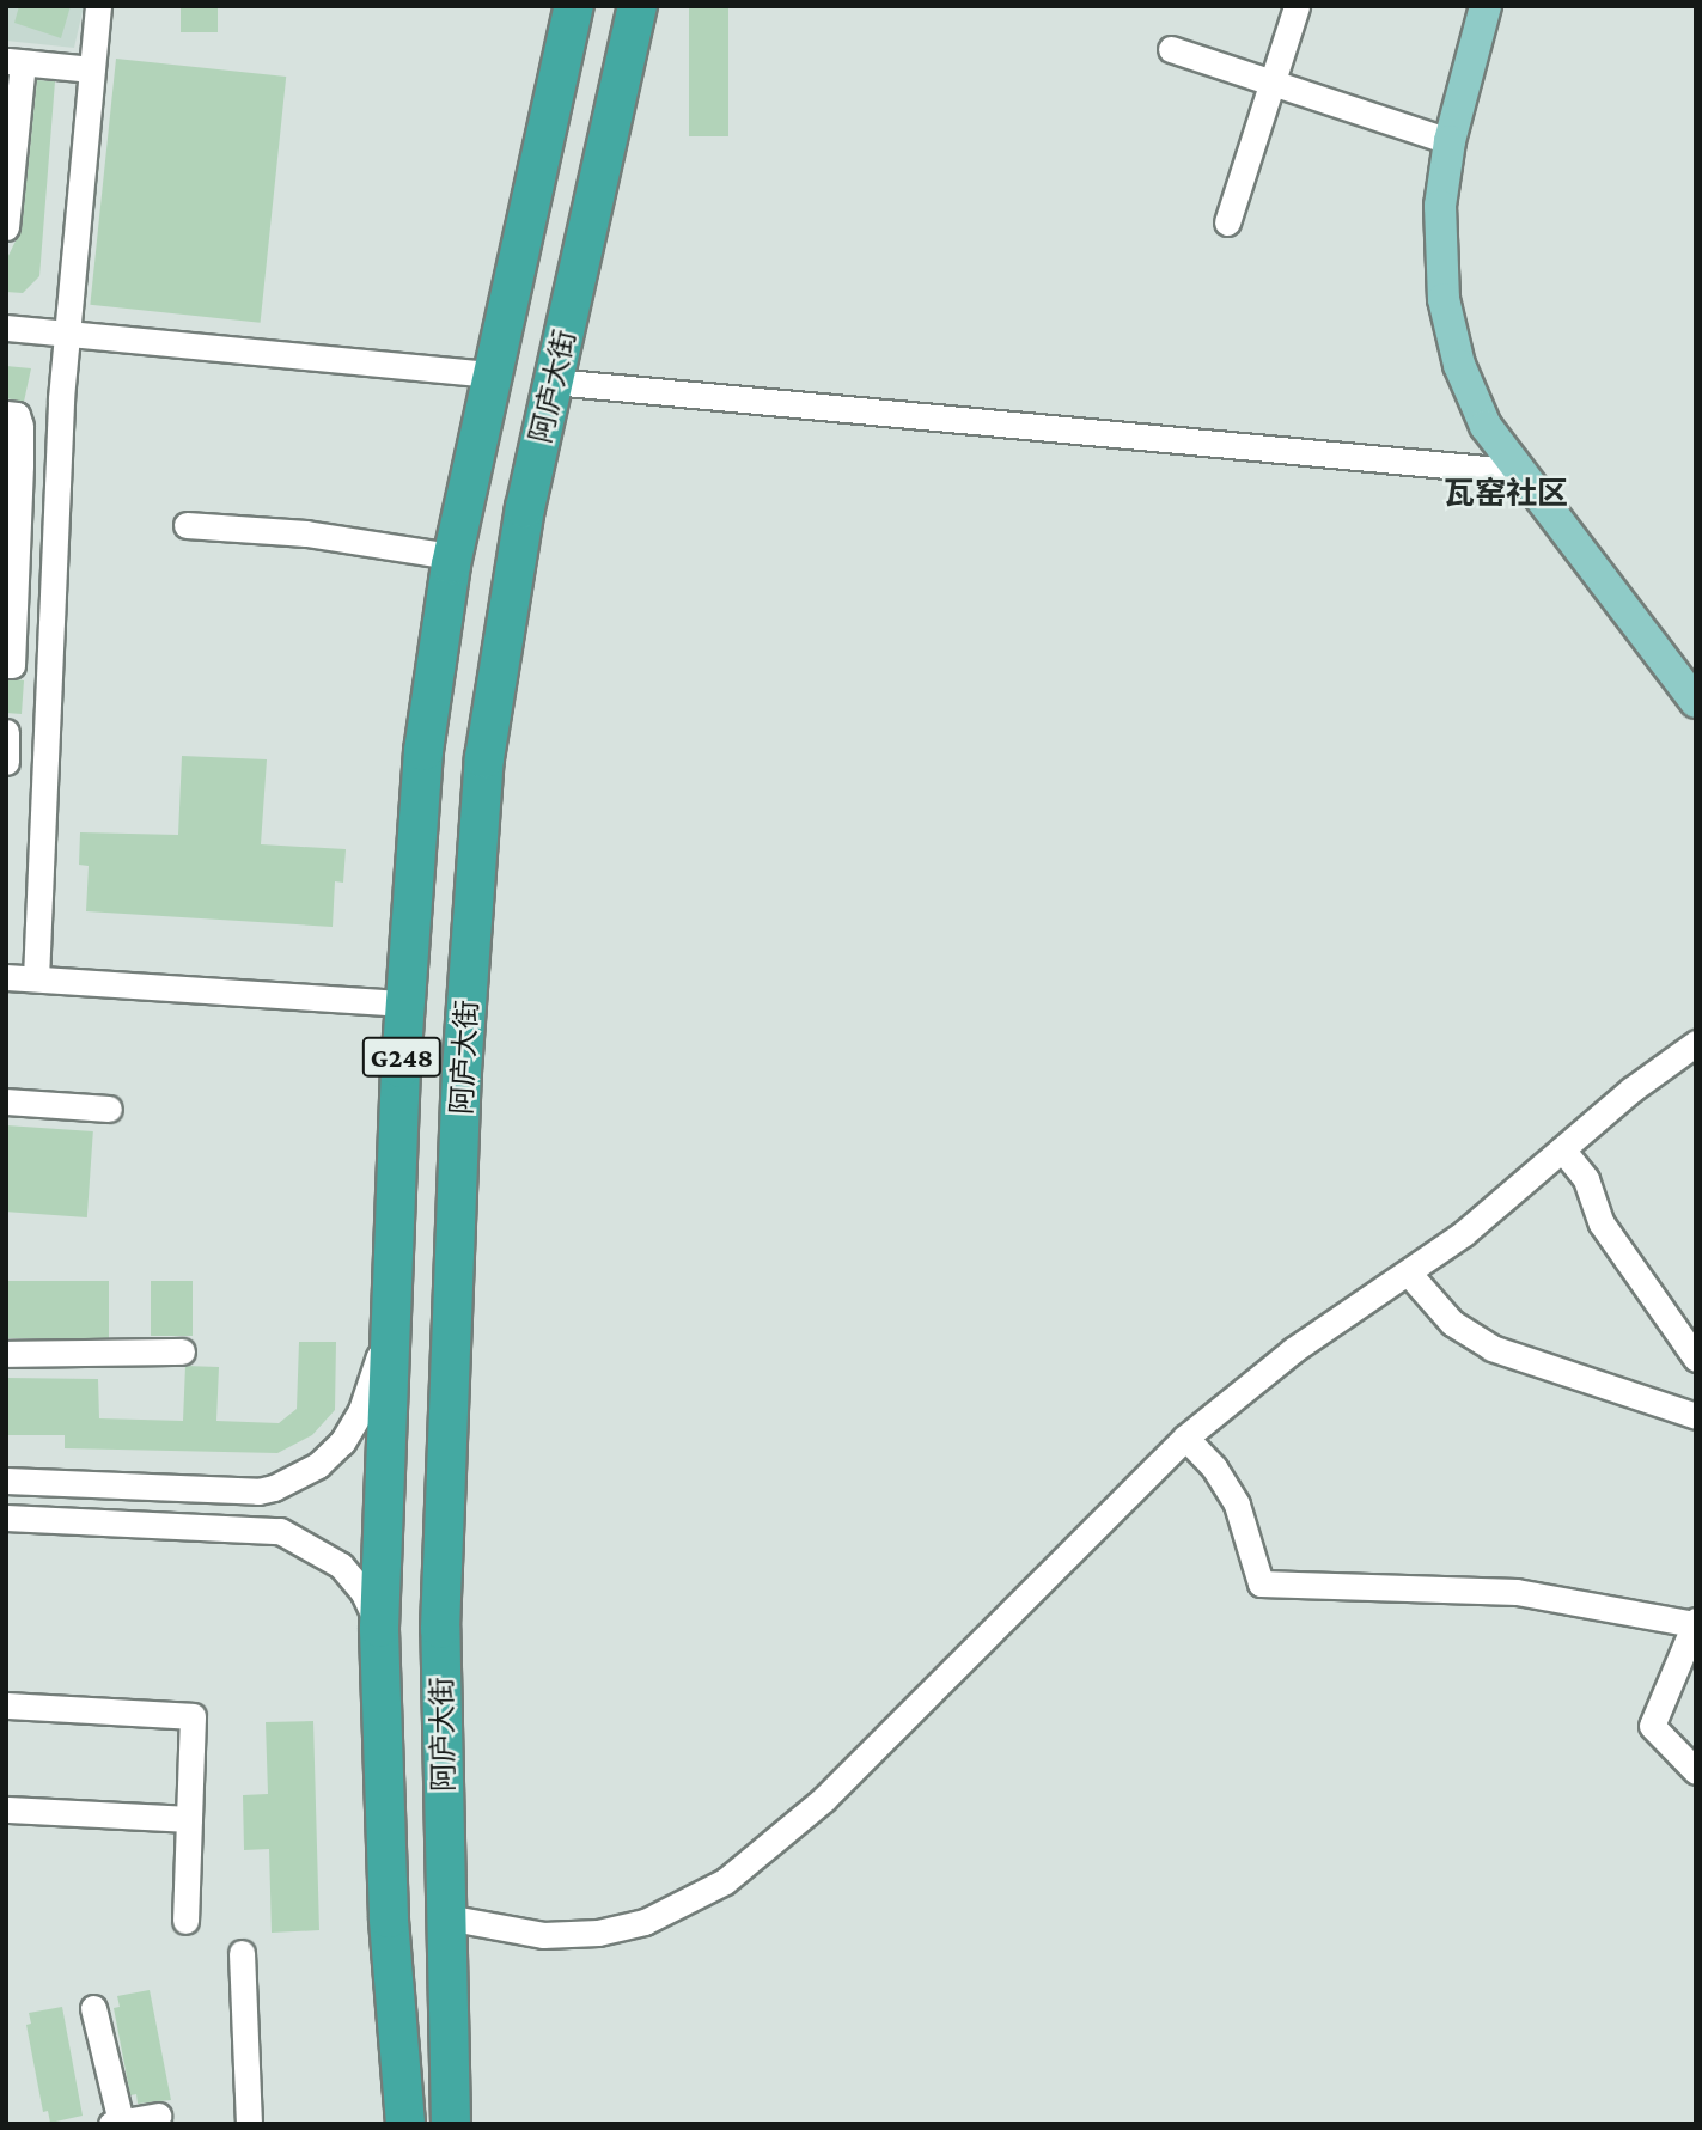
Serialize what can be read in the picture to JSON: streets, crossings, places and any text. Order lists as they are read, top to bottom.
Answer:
{
  "streets": {
    "highway": ["阿庐大街", "G248"]
  },
  "districts": ["瓦窑社区"]
}
